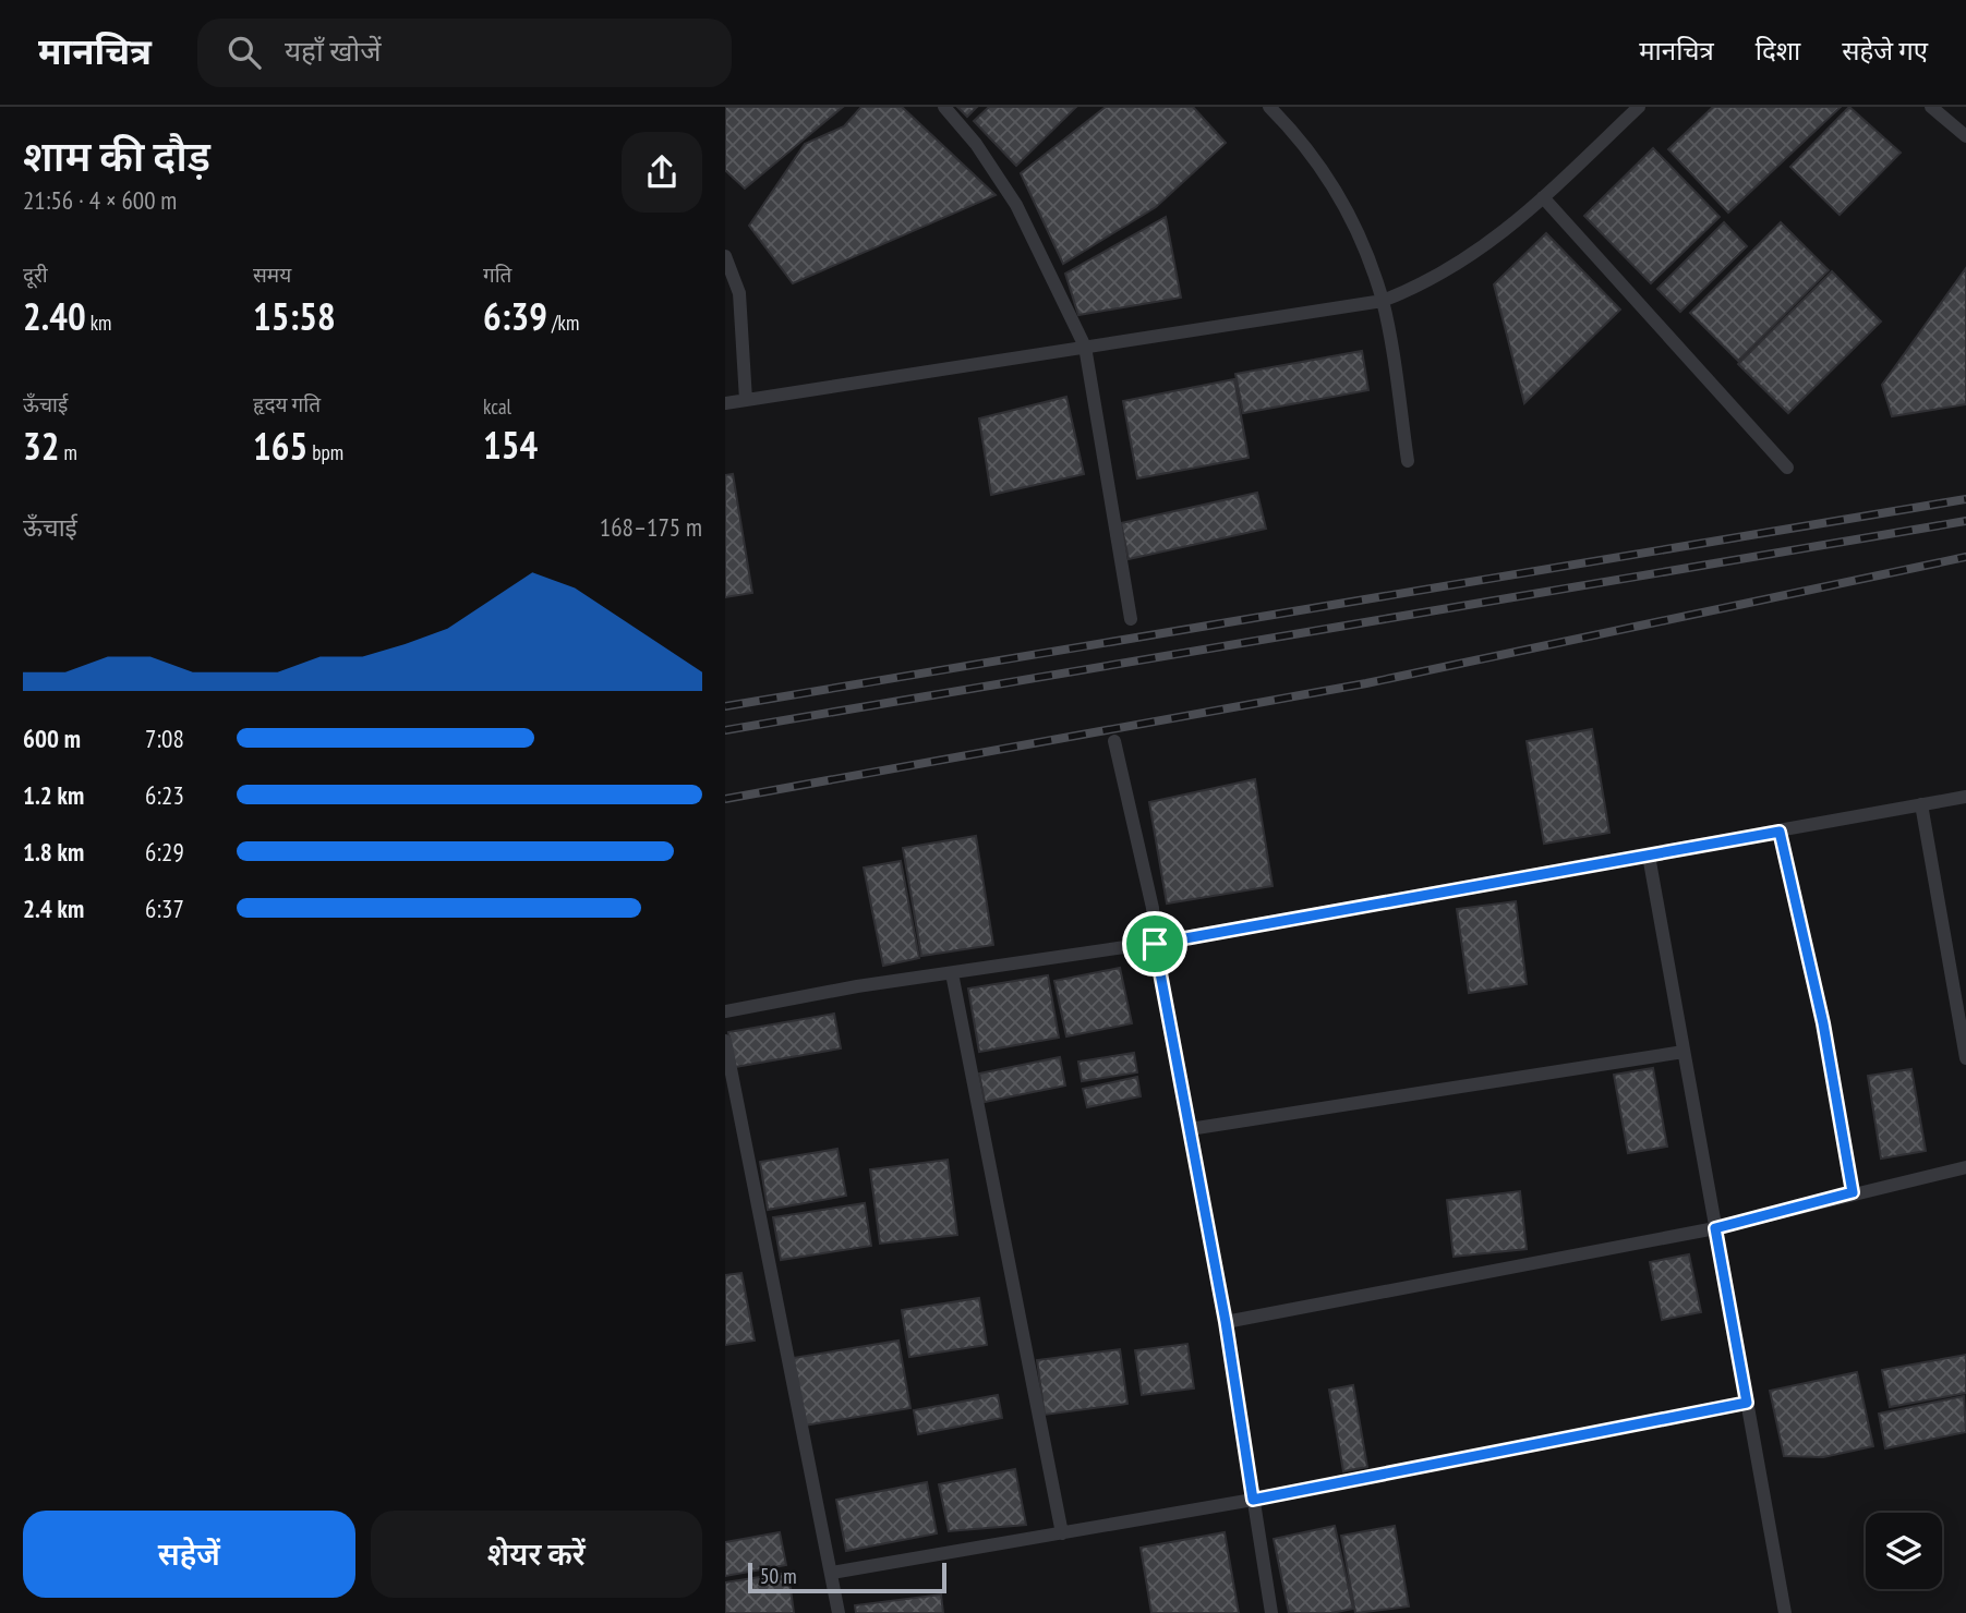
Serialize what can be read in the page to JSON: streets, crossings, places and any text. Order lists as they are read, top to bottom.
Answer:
{
  "scale_bar": "50 m",
  "page": {
    "header": "मानचित्र",
    "search": "यहाँ खोजें",
    "nav": ["मानचित्र", "दिशा", "सहेजे गए"],
    "heading": ["शाम की दौड़", "21:56 · 4 × 600 m"],
    "stats": [
      ["दूरी", "2.40 km"],
      ["समय", "15:58"],
      ["गति", "6:39 /km"],
      ["ऊँचाई", "32 m"],
      ["हृदय गति", "165 bpm"],
      ["kcal", "154"]
    ],
    "chart": ["ऊँचाई", "168–175 m"],
    "list": [
      {
        "name": "600 m",
        "note": "7:08"
      },
      {
        "name": "1.2 km",
        "note": "6:23"
      },
      {
        "name": "1.8 km",
        "note": "6:29"
      },
      {
        "name": "2.4 km",
        "note": "6:37"
      }
    ],
    "buttons": ["सहेजें", "शेयर करें"],
    "scale": "50 m"
  }
}
